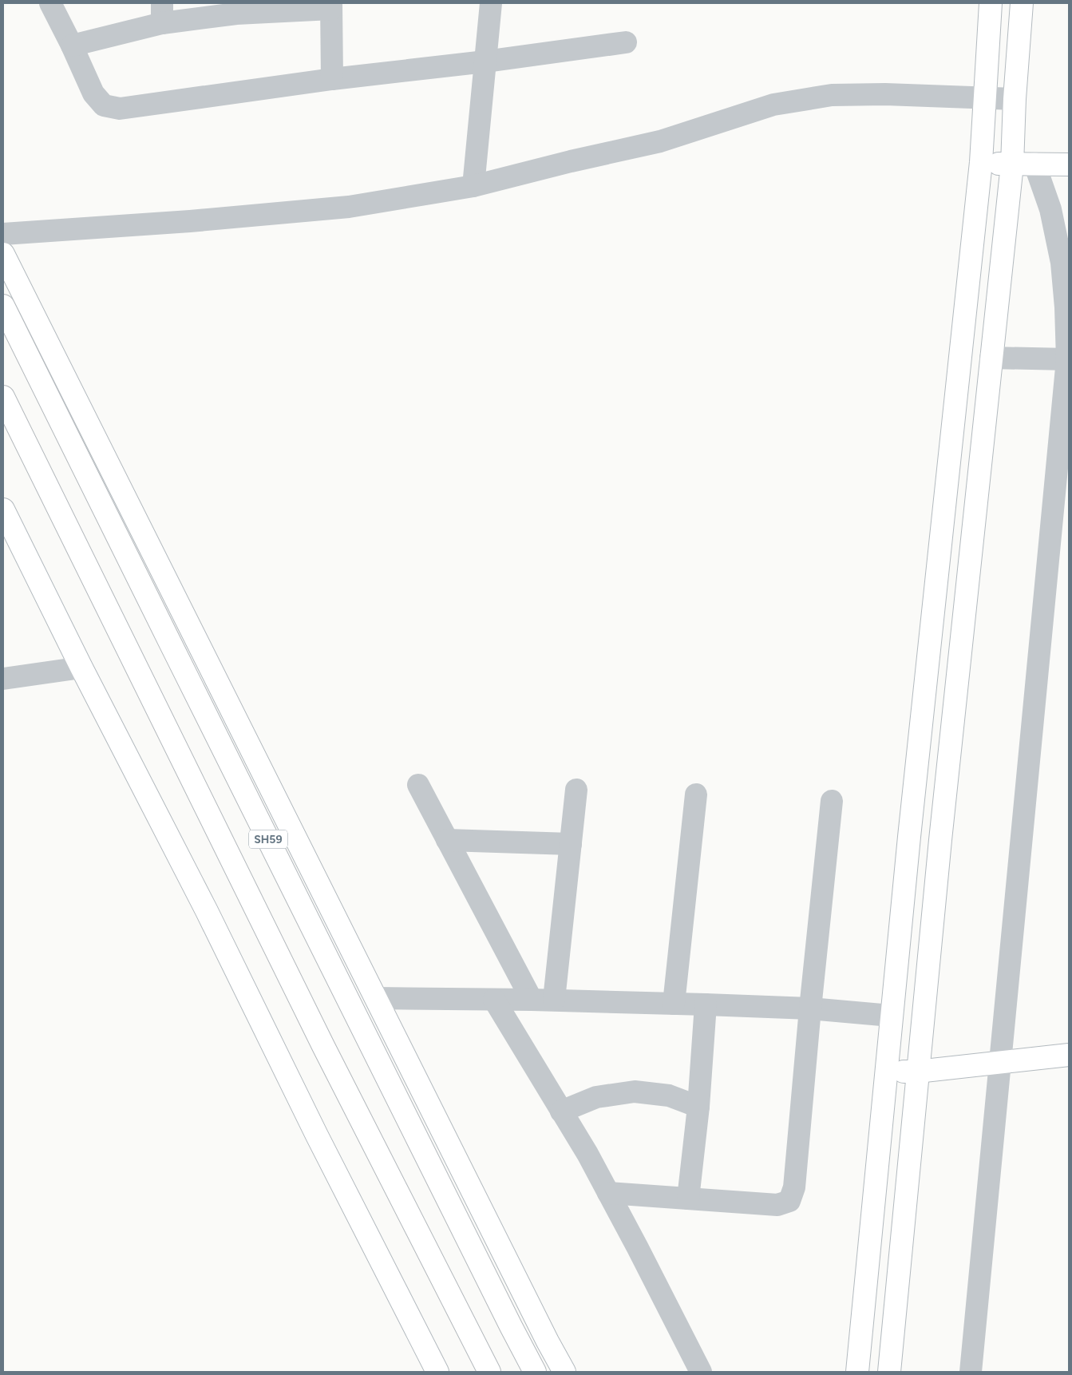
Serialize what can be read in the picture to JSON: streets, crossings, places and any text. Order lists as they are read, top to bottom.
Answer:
{
  "streets": {
    "main road": ["SH59"]
  }
}
